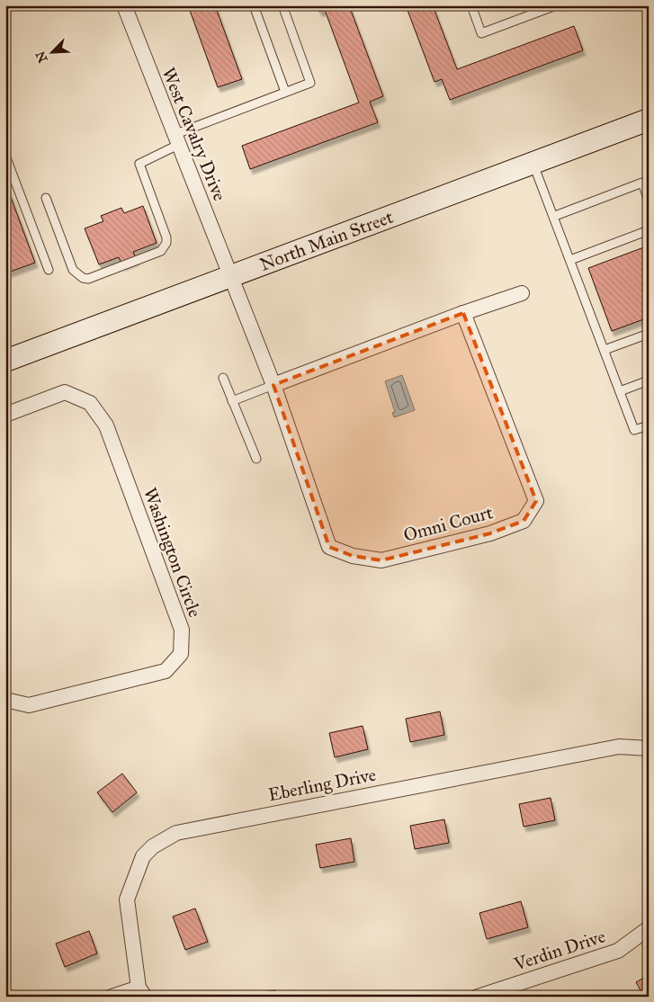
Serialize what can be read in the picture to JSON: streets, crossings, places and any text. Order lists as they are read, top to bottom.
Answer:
{
  "streets": {
    "street": [
      "West Cavalry Drive",
      "North Main Street",
      "Omni Court",
      "Washington Circle",
      "Eberling Drive",
      "Verdin Drive"
    ]
  },
  "crossings": [
    ["West Cavalry Drive", "North Main Street"],
    ["West Cavalry Drive", "Omni Court"],
    ["North Main Street", "Omni Court"]
  ],
  "north": "bottom left"
}
